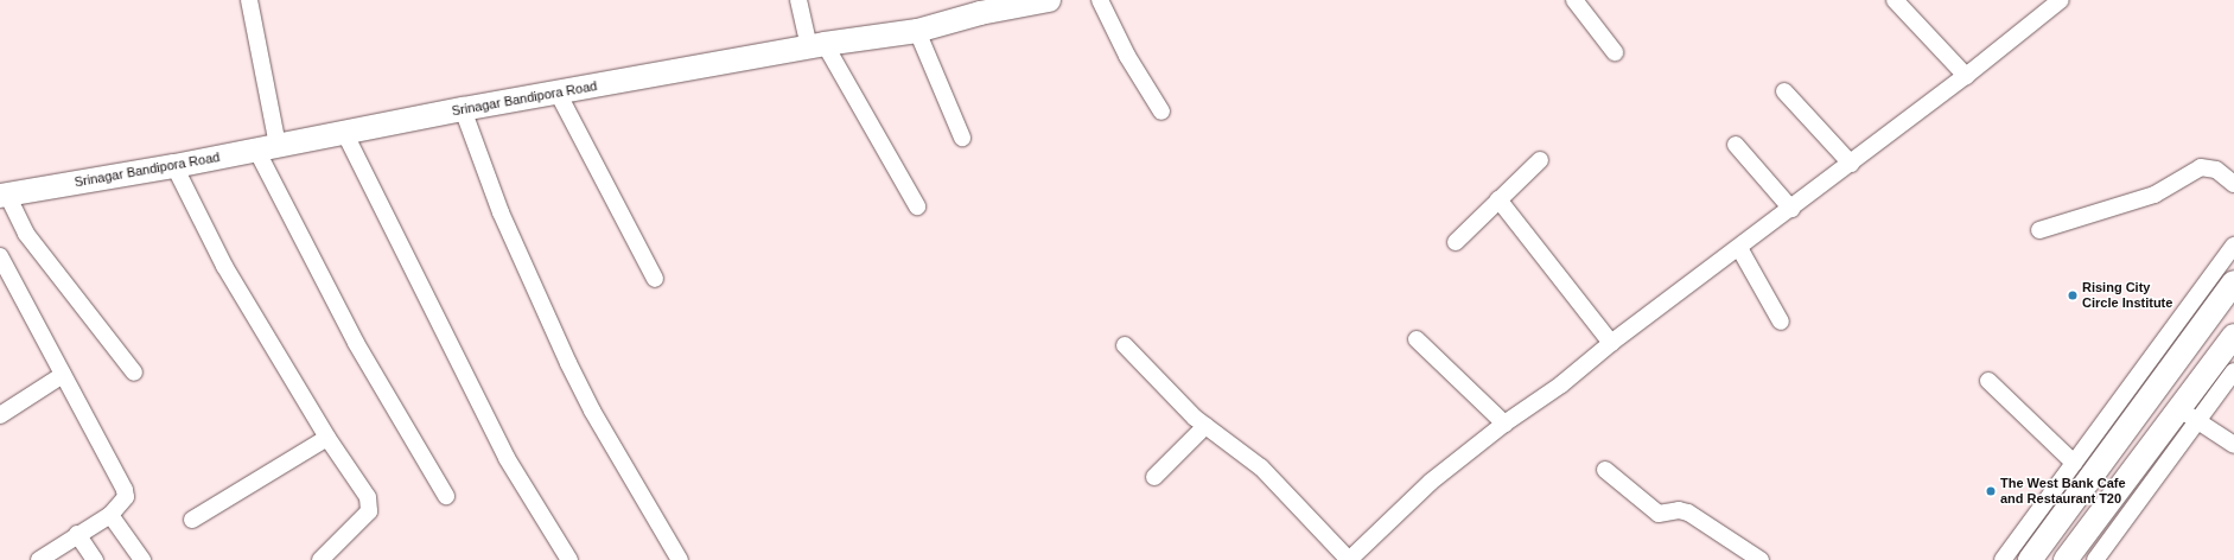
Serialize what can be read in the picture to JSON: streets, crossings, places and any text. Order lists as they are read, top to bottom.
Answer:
{
  "streets": {
    "highway": ["Srinagar Bandipora Road"]
  },
  "places": ["Rising City Circle Institute", "The West Bank Cafe and Restaurant T20"]
}
